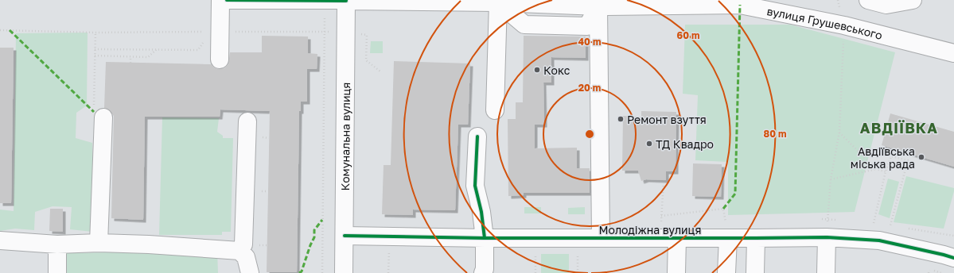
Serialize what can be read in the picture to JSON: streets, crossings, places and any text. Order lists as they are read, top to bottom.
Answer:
{
  "streets": {
    "main road": ["вулиця Грушевського", "Комунальна вулиця", "Молодіжна вулиця"]
  },
  "crossings": [
    ["вулиця Грушевського", "Комунальна вулиця"],
    ["Комунальна вулиця", "Молодіжна вулиця"]
  ],
  "districts": ["АВДІЇВКА"],
  "places": [
    "Кокс",
    "Ремонт взуття",
    "ТД Квадро",
    "Авдіївська міська рада"
  ],
  "rings": [
    "60 m",
    "40 m",
    "20 m",
    "80 m"
  ]
}
